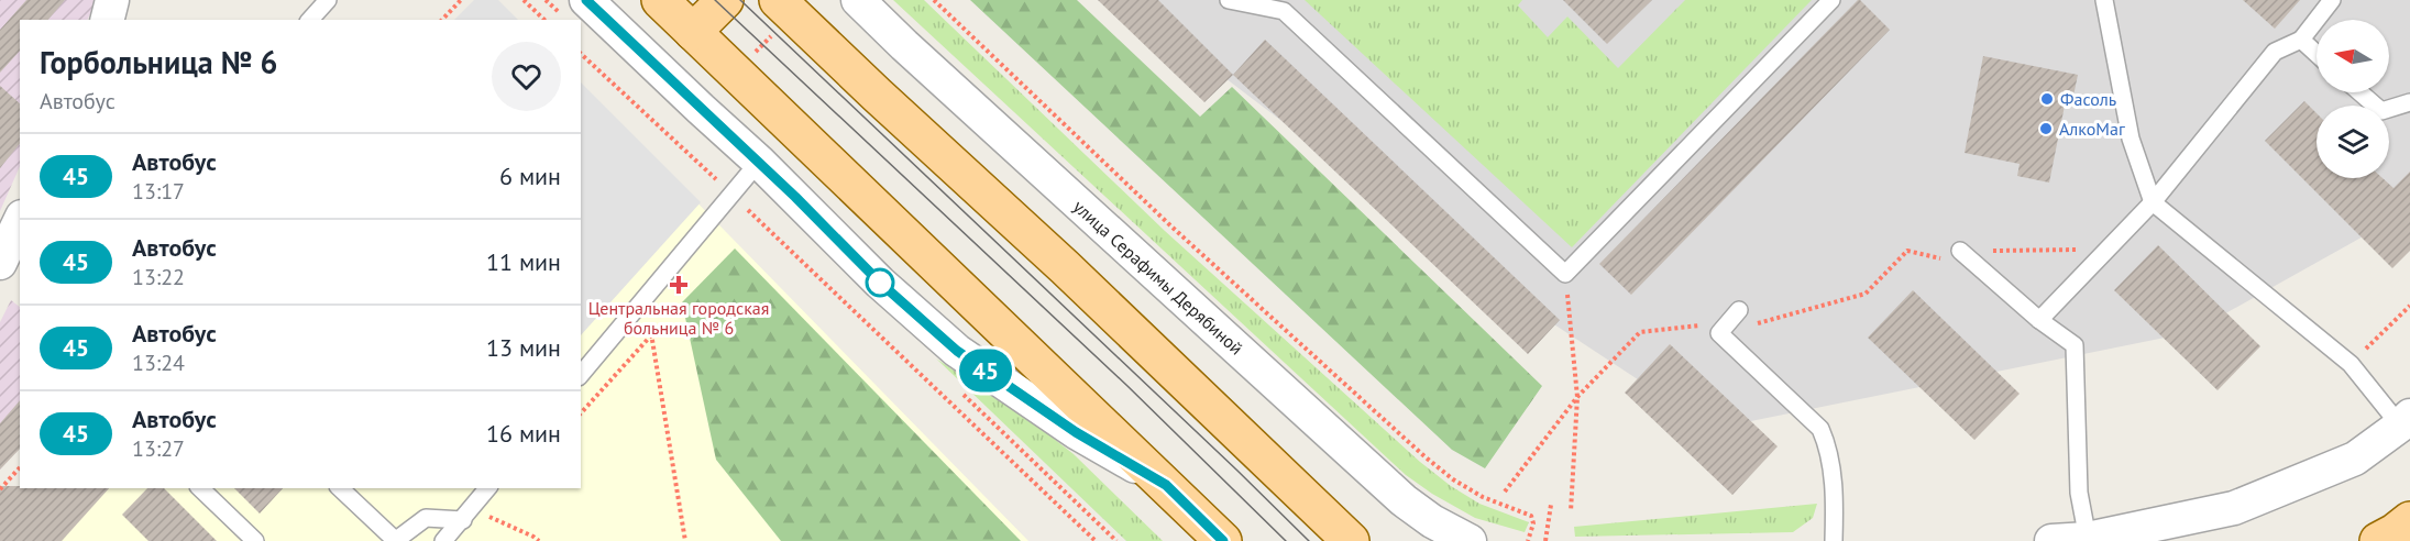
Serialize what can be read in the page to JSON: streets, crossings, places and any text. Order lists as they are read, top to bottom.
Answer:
{
  "streets": {
    "street": ["улица Серафимы Дерябиной"]
  },
  "places": {
    "other": ["Фасоль", "АлкоМаг"],
    "health": ["Центральная городская больница № 6"]
  },
  "lines": ["bus line 45"],
  "north": "left",
  "page": {
    "on_map": "45",
    "heading": ["Горбольница № 6", "Автобус"],
    "list": [
      {
        "mark": "45",
        "name": "Автобус",
        "note": "13:17",
        "value": "6 мин"
      },
      {
        "mark": "45",
        "name": "Автобус",
        "note": "13:22",
        "value": "11 мин"
      },
      {
        "mark": "45",
        "name": "Автобус",
        "note": "13:24",
        "value": "13 мин"
      },
      {
        "mark": "45",
        "name": "Автобус",
        "note": "13:27",
        "value": "16 мин"
      }
    ]
  }
}
